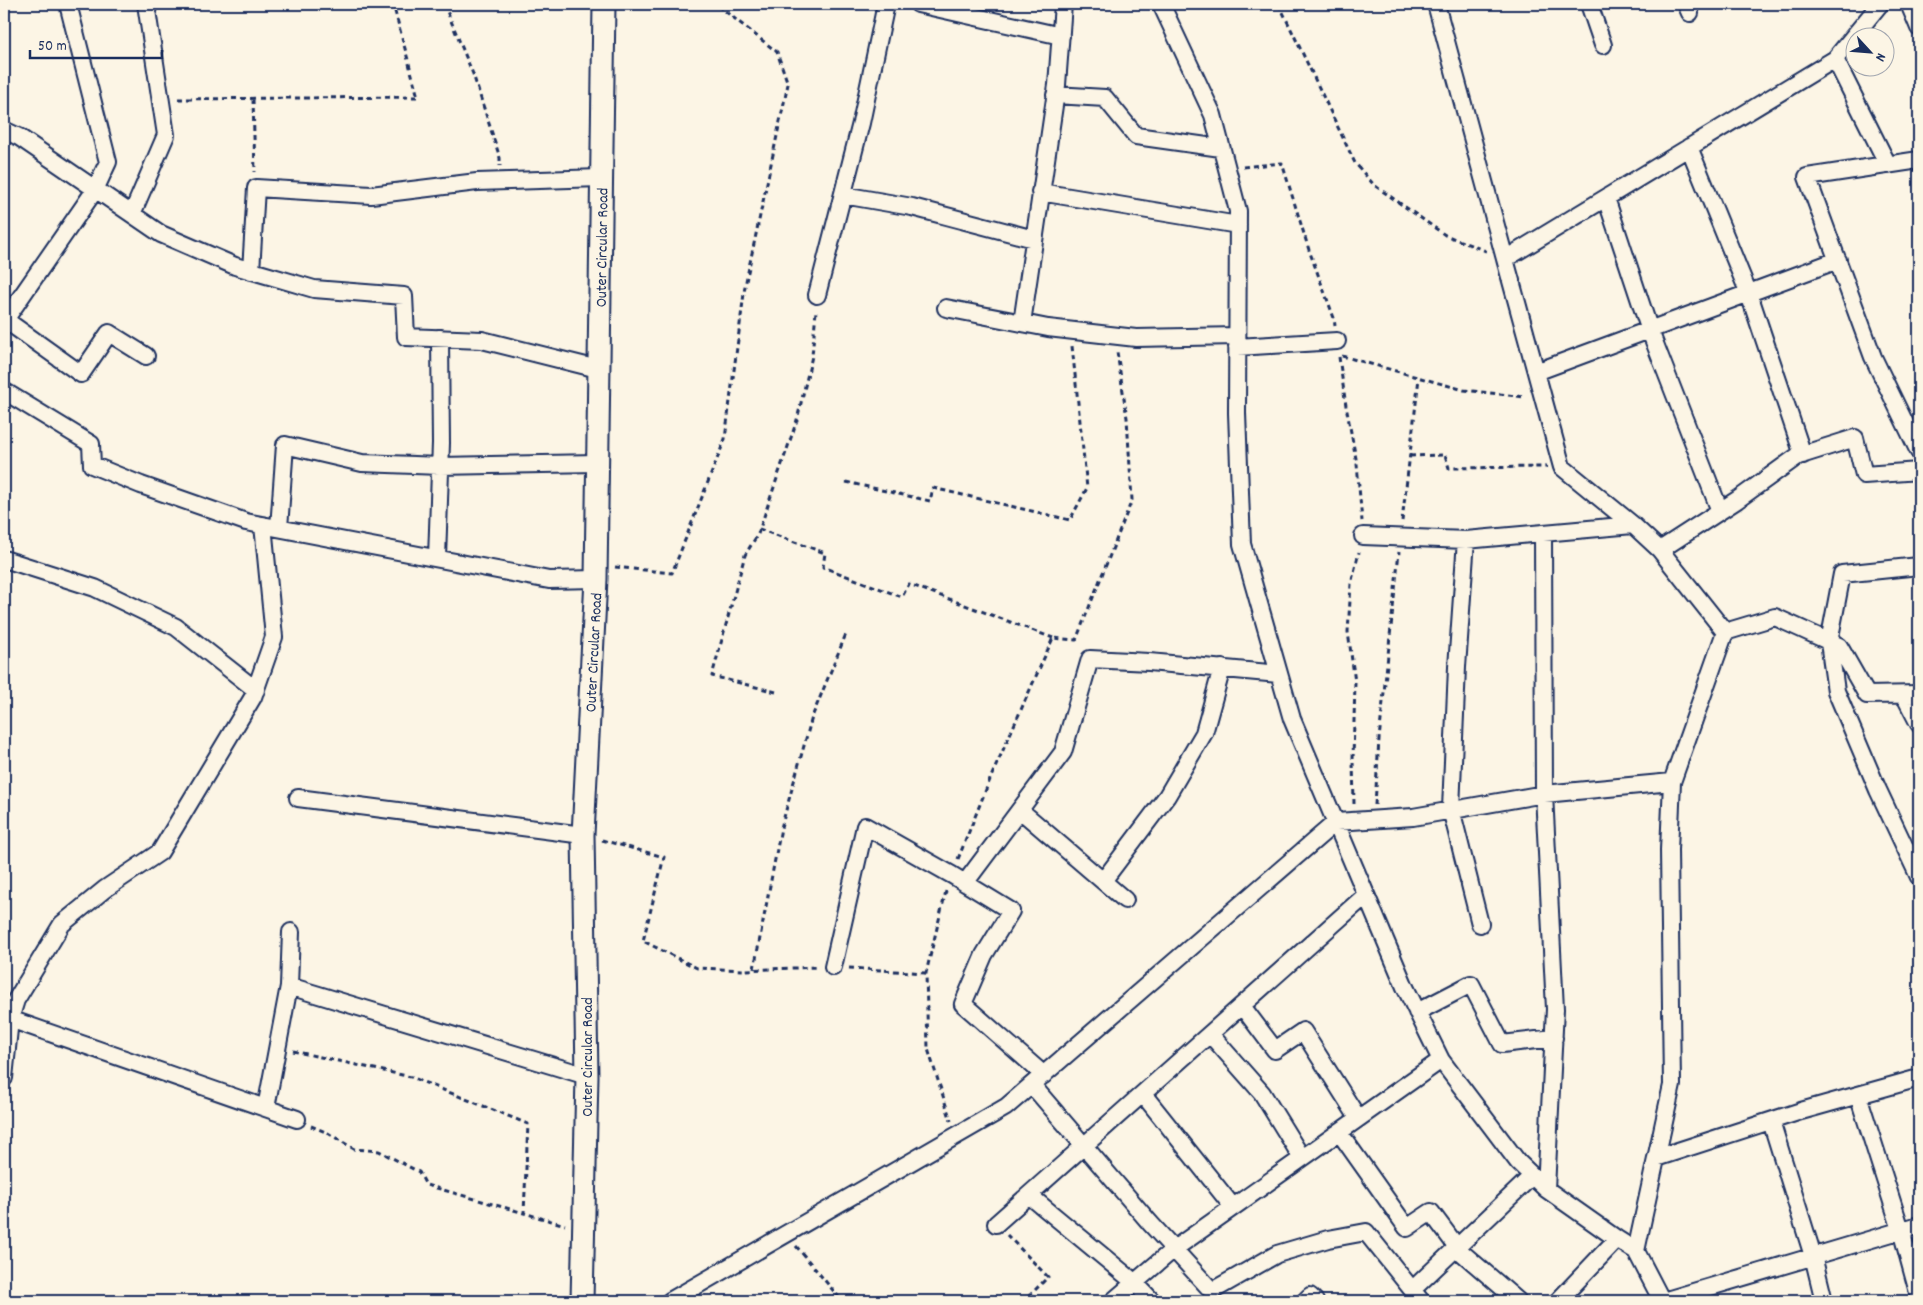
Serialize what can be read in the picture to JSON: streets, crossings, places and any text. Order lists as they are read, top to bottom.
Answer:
{
  "streets": {
    "street": ["Outer Circular Road"]
  },
  "scale_bar": "50 m",
  "north": "bottom right"
}
